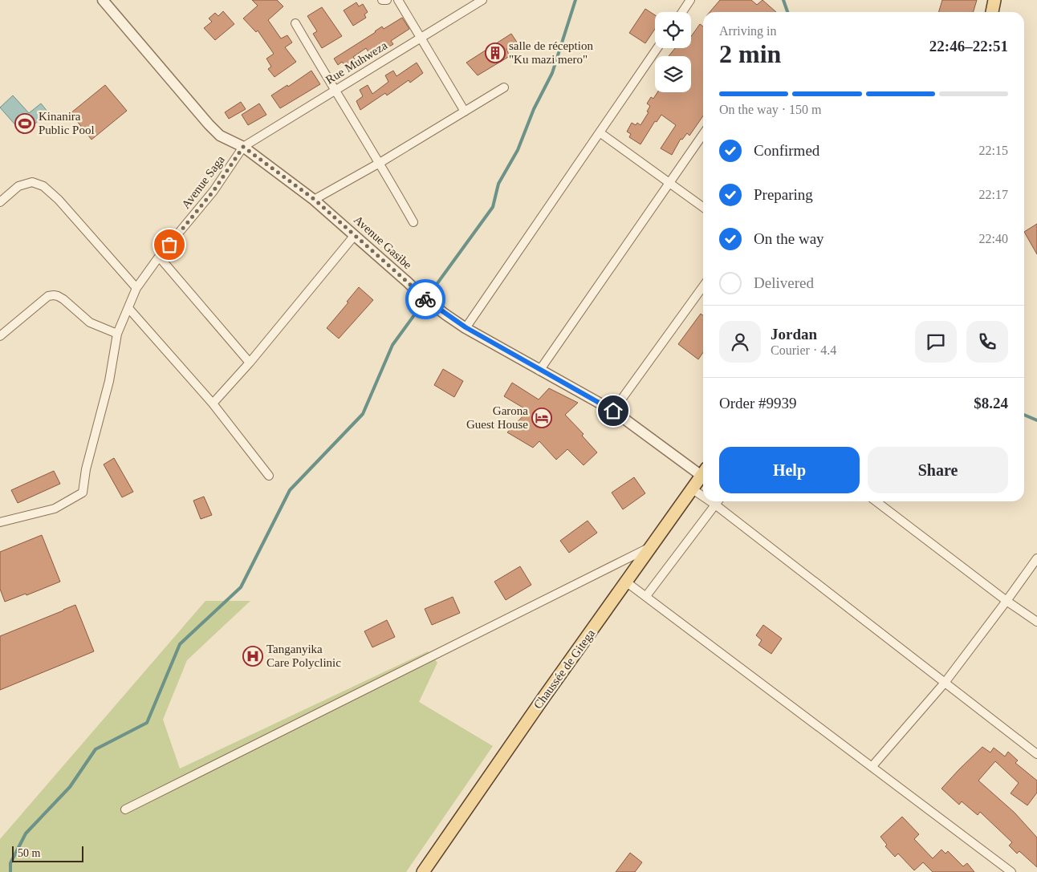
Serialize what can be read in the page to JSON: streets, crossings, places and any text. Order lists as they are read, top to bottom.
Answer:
{
  "streets": {
    "main road": ["Chaussée de Gitega"],
    "street": ["Rue Muhweza", "Avenue Saga", "Avenue Gasibe"]
  },
  "crossings": [
    ["Rue Muhweza", "Avenue Saga"],
    ["Rue Muhweza", "Avenue Gasibe"],
    ["Avenue Saga", "Avenue Gasibe"]
  ],
  "places": {
    "building": ["salle de réception \"Ku mazi mero\""],
    "sports": ["Kinanira Public Pool"],
    "hotel": ["Garona Guest House"],
    "hospital": ["Tanganyika Care Polyclinic"]
  },
  "scale_bar": "50 m",
  "page": {
    "heading": ["2 min", "Arriving in", "22:46–22:51"],
    "panel": [
      "Jordan",
      "Courier · 4.4",
      "Order #9939",
      "$8.24"
    ],
    "bar": "On the way · 150 m",
    "list": [
      ["Confirmed", "22:15"],
      ["Preparing", "22:17"],
      ["On the way", "22:40"],
      "Delivered"
    ],
    "buttons": ["Help", "Share"],
    "scale": "50 m"
  }
}
